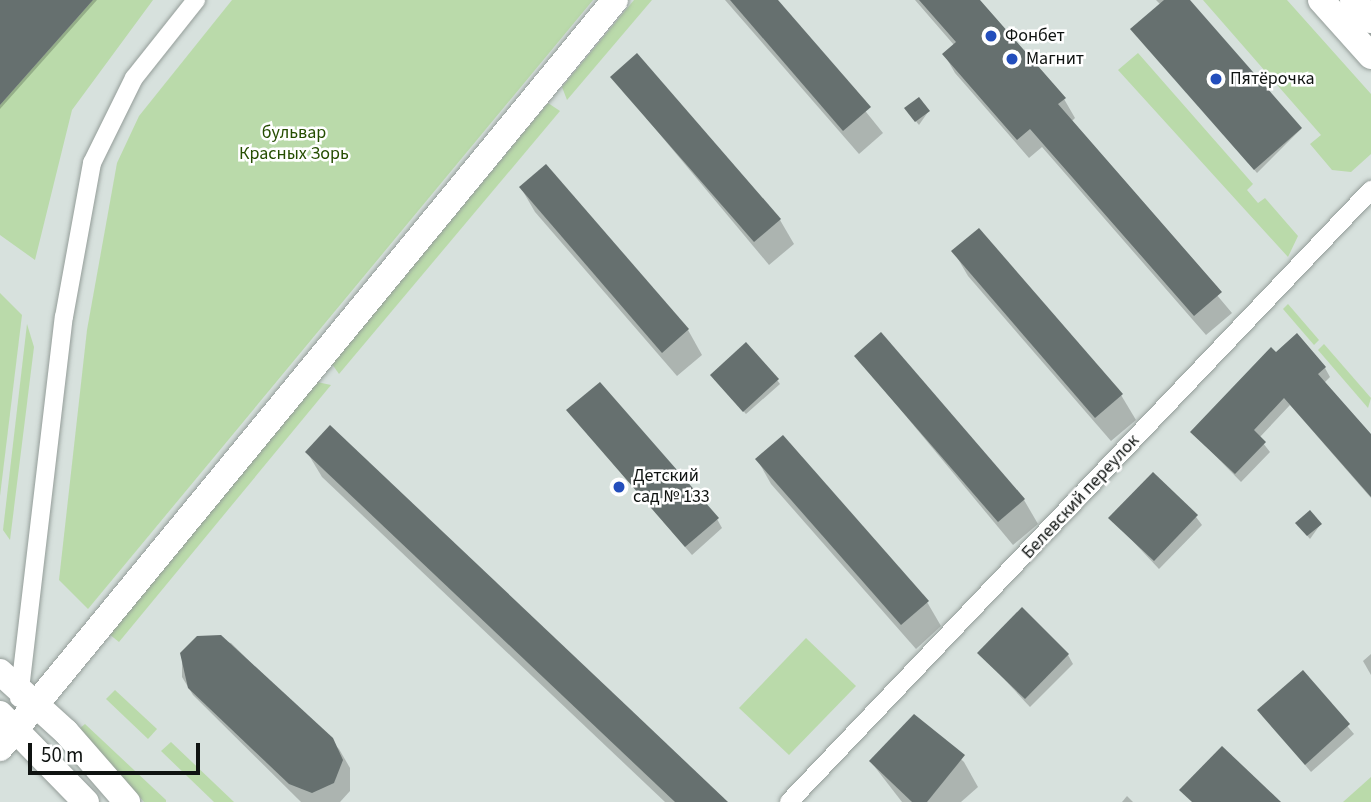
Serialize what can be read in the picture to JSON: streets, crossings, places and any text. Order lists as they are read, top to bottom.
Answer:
{
  "streets": {
    "street": ["Белевский переулок"]
  },
  "parks": ["бульвар Красных Зорь"],
  "places": [
    "Фонбет",
    "Магнит",
    "Пятёрочка",
    "Детский сад № 133"
  ],
  "scale_bar": "50 m"
}
